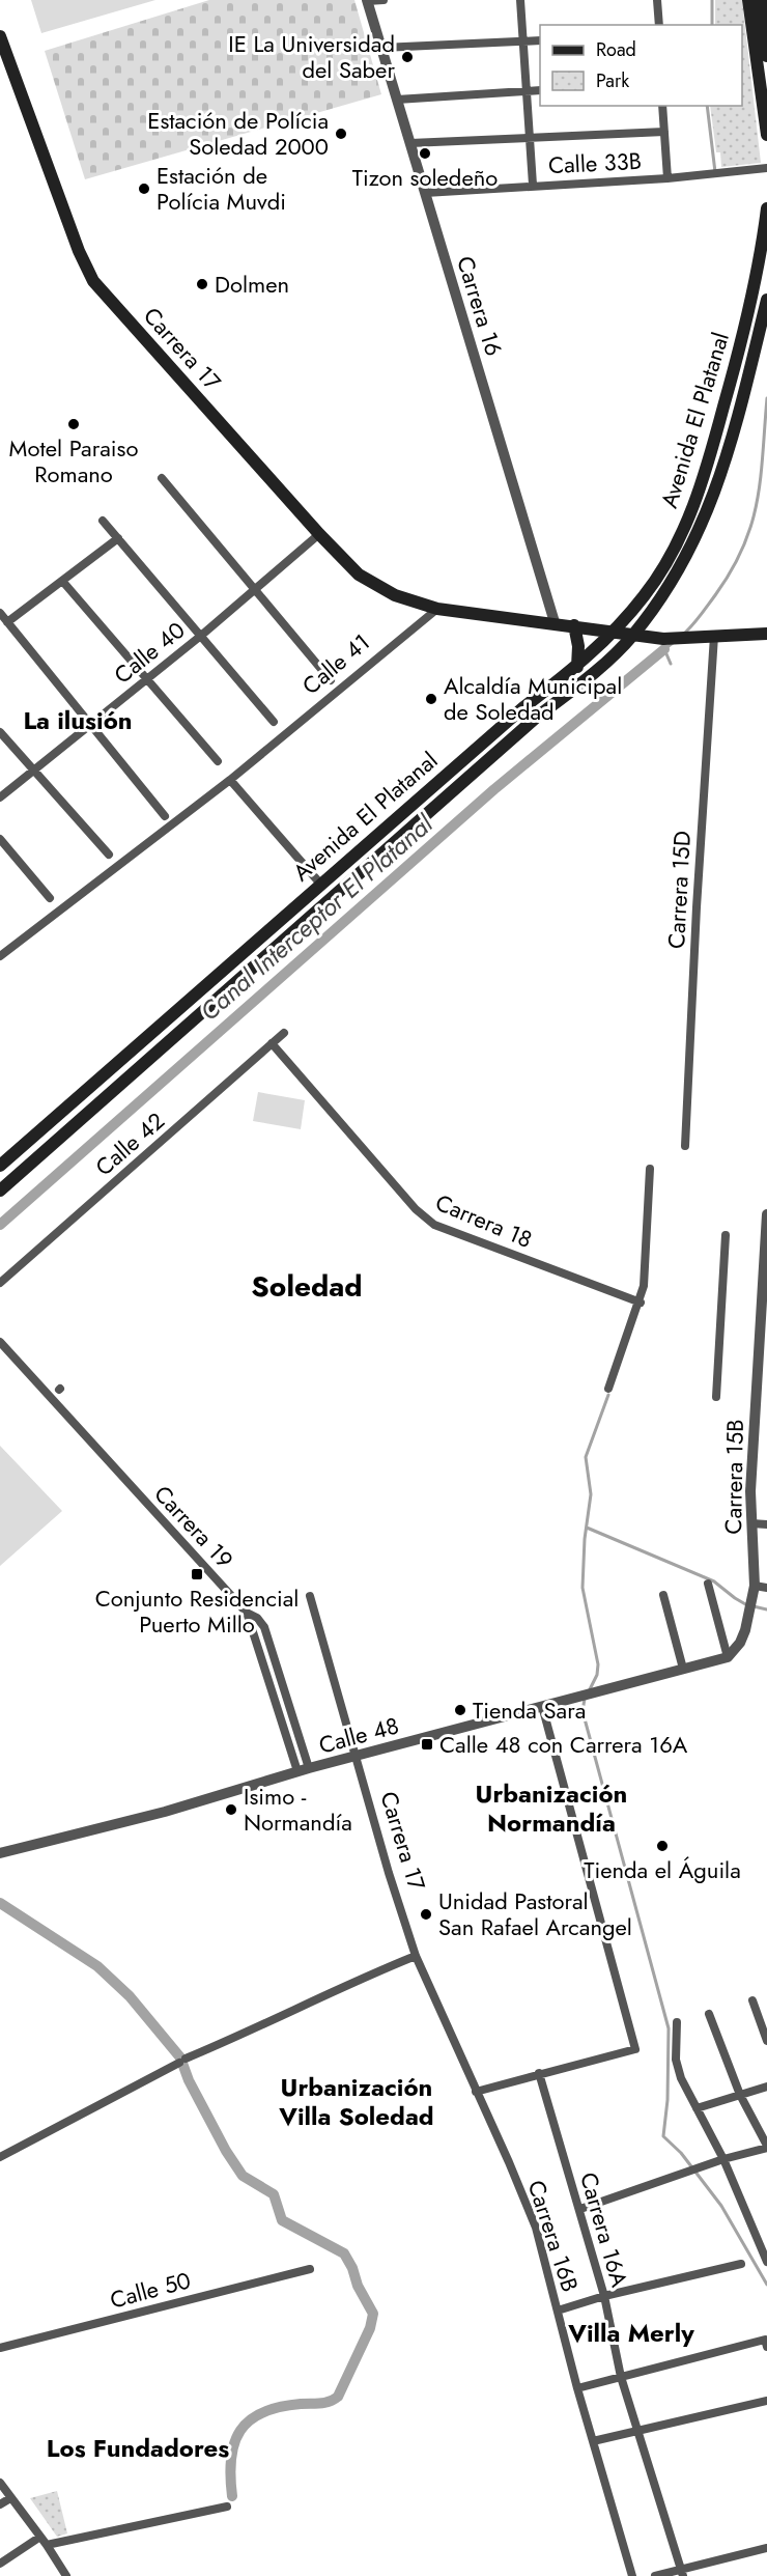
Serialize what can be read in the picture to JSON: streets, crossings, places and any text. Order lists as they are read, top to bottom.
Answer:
{
  "streets": {
    "main road": ["Carrera 17", "Avenida El Platanal"],
    "street": [
      "Calle 33B",
      "Carrera 16",
      "Calle 40",
      "Calle 41",
      "Carrera 15D",
      "Calle 42",
      "Carrera 18",
      "Carrera 15B",
      "Carrera 19",
      "Calle 48",
      "Carrera 16A",
      "Carrera 16B",
      "Calle 50"
    ]
  },
  "crossings": [
    ["Calle 33B", "Carrera 16"],
    ["Carrera 17", "Calle 40"],
    ["Carrera 17", "Calle 41"],
    ["Carrera 17", "Calle 48"],
    ["Carrera 17", "Carrera 16B"],
    ["Calle 42", "Carrera 18"],
    ["Carrera 15B", "Calle 48"],
    ["Carrera 19", "Calle 48"]
  ],
  "districts": [
    "La ilusión",
    "Soledad",
    "Urbanización Normandía",
    "Urbanización Villa Soledad",
    "Villa Merly",
    "Los Fundadores"
  ],
  "water": ["Canal Interceptor El Platanal"],
  "places": {
    "other": [
      "IE La Universidad del Saber",
      "Estación de Polícia Soledad 2000",
      "Tizon soledeño",
      "Estación de Polícia Muvdi",
      "Dolmen",
      "Motel Paraiso Romano",
      "Alcaldía Municipal de Soledad",
      "Tienda Sara",
      "Isimo - Normandía",
      "Tienda el Águila",
      "Unidad Pastoral San Rafael Arcangel"
    ],
    "transit": ["Conjunto Residencial Puerto Millo", "Calle 48 con Carrera 16A"]
  },
  "legend": ["Road", "Park"]
}
